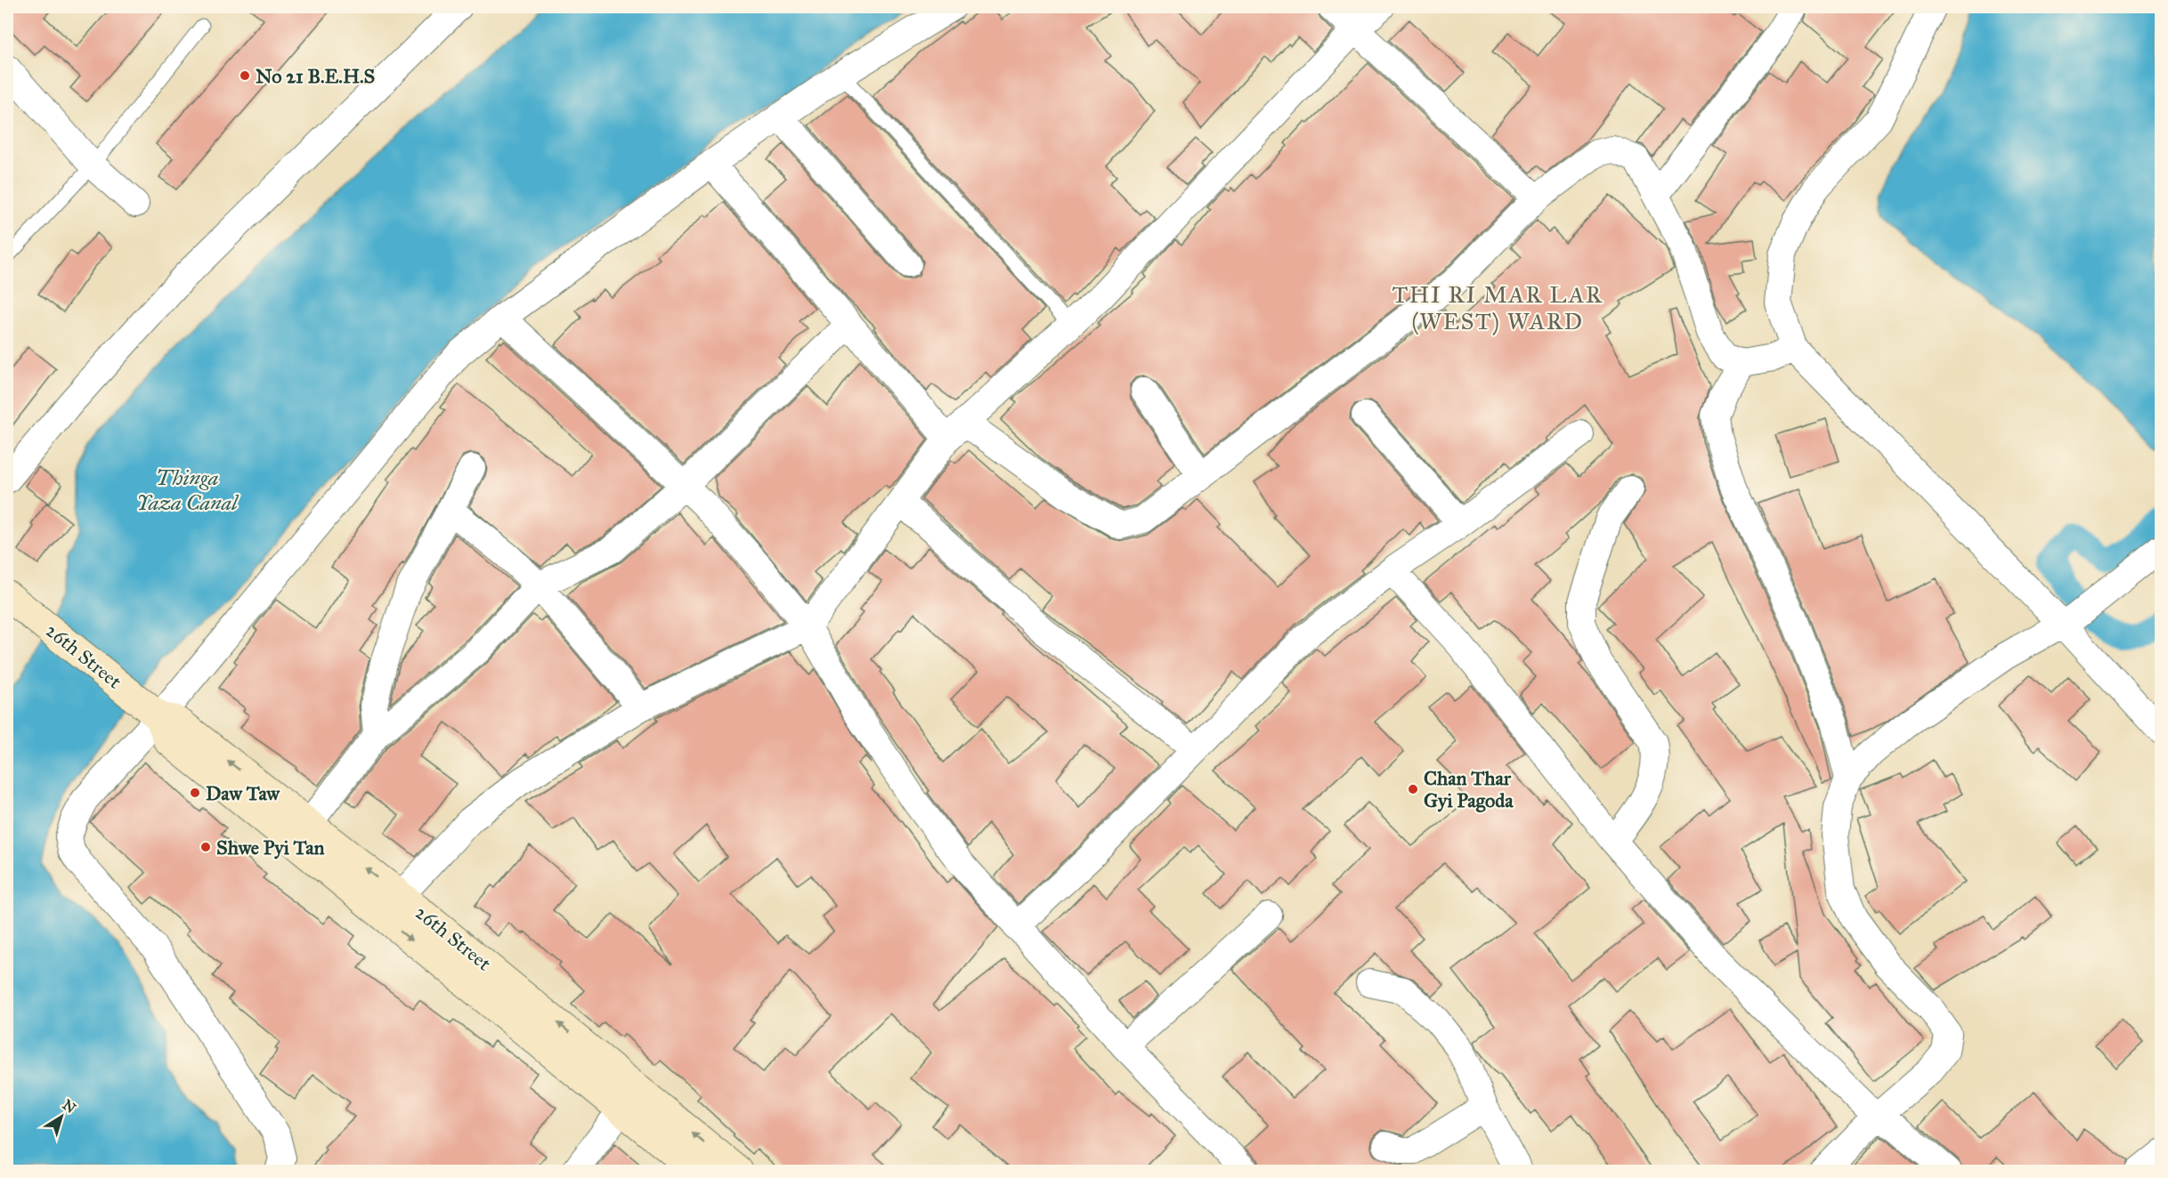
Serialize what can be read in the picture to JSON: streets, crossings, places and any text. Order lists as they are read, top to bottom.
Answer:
{
  "streets": {
    "main road": ["26th Street"]
  },
  "districts": ["THI RI MAR LAR (WEST) WARD"],
  "water": ["Thinga Yaza Canal"],
  "places": [
    "No 21 B.E.H.S",
    "Chan Thar Gyi Pagoda",
    "Daw Taw",
    "Shwe Pyi Tan"
  ],
  "north": "top right"
}
